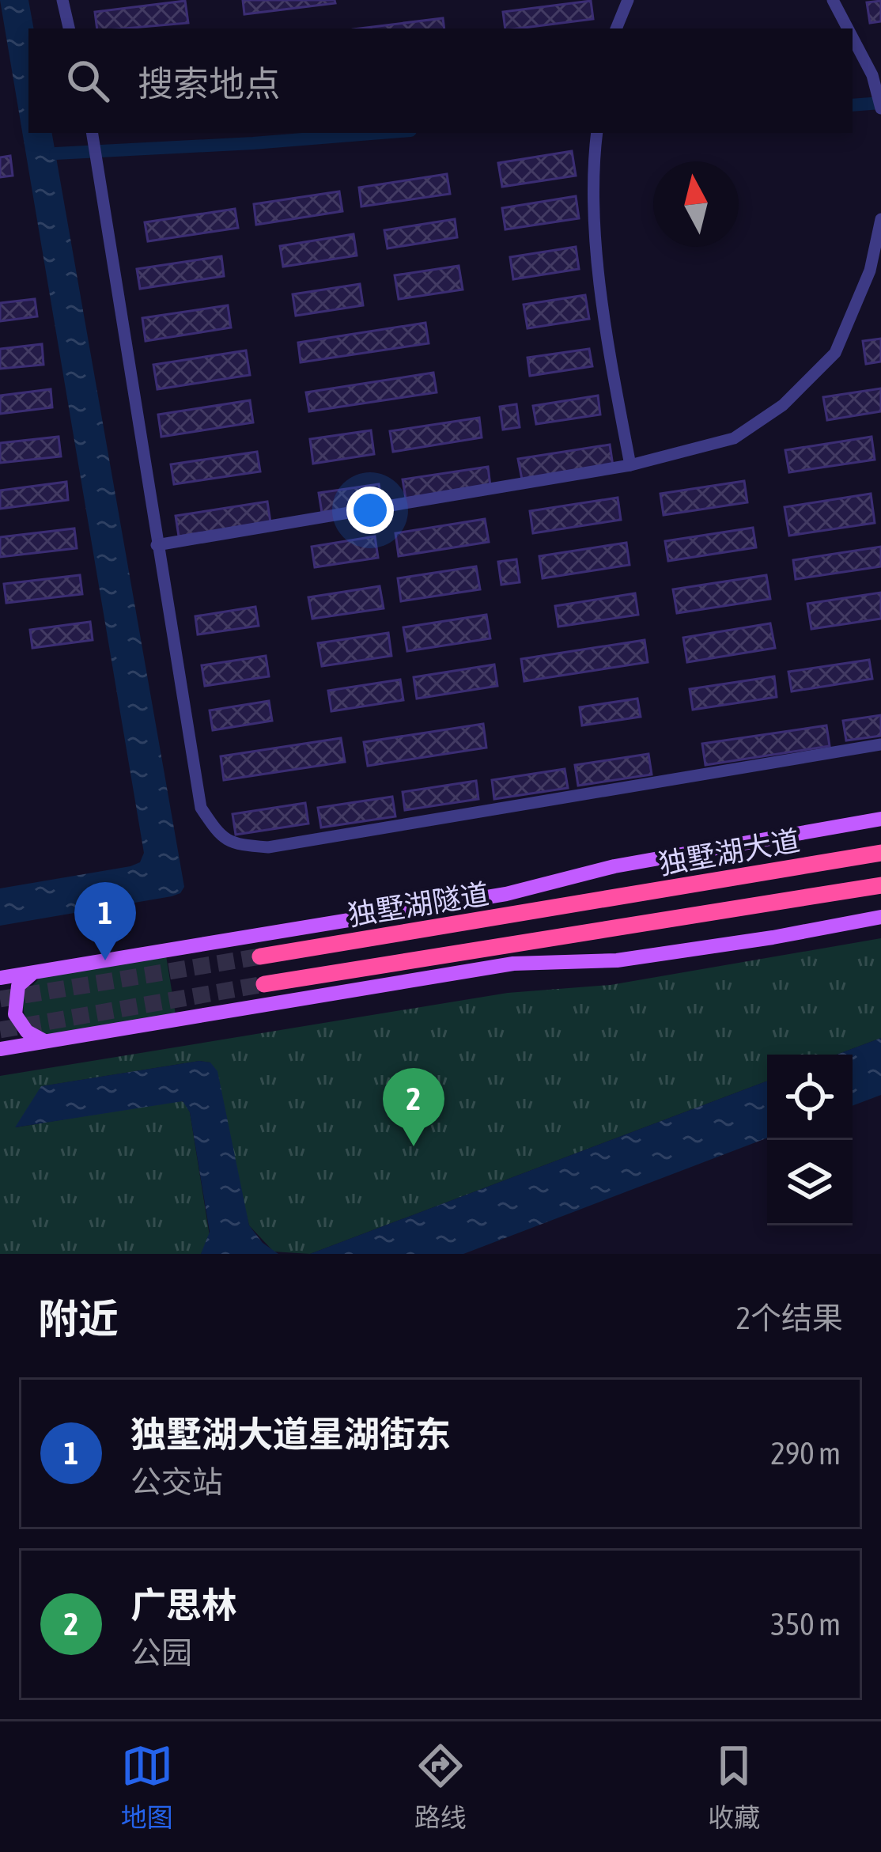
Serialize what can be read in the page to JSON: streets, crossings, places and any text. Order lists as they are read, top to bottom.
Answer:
{
  "streets": {
    "highway": ["独墅湖大道", "独墅湖隧道"]
  },
  "crossings": [
    ["独墅湖大道", "独墅湖隧道"]
  ],
  "north": "top",
  "page": {
    "search": "搜索地点",
    "pins": ["1", "2"],
    "heading": ["附近", "2个结果"],
    "list": [
      {
        "mark": "1",
        "name": "独墅湖大道星湖街东",
        "note": "公交站",
        "value": "290 m"
      },
      {
        "mark": "2",
        "name": "广思林",
        "note": "公园",
        "value": "350 m"
      }
    ],
    "nav": ["地图", "路线", "收藏"]
  }
}
